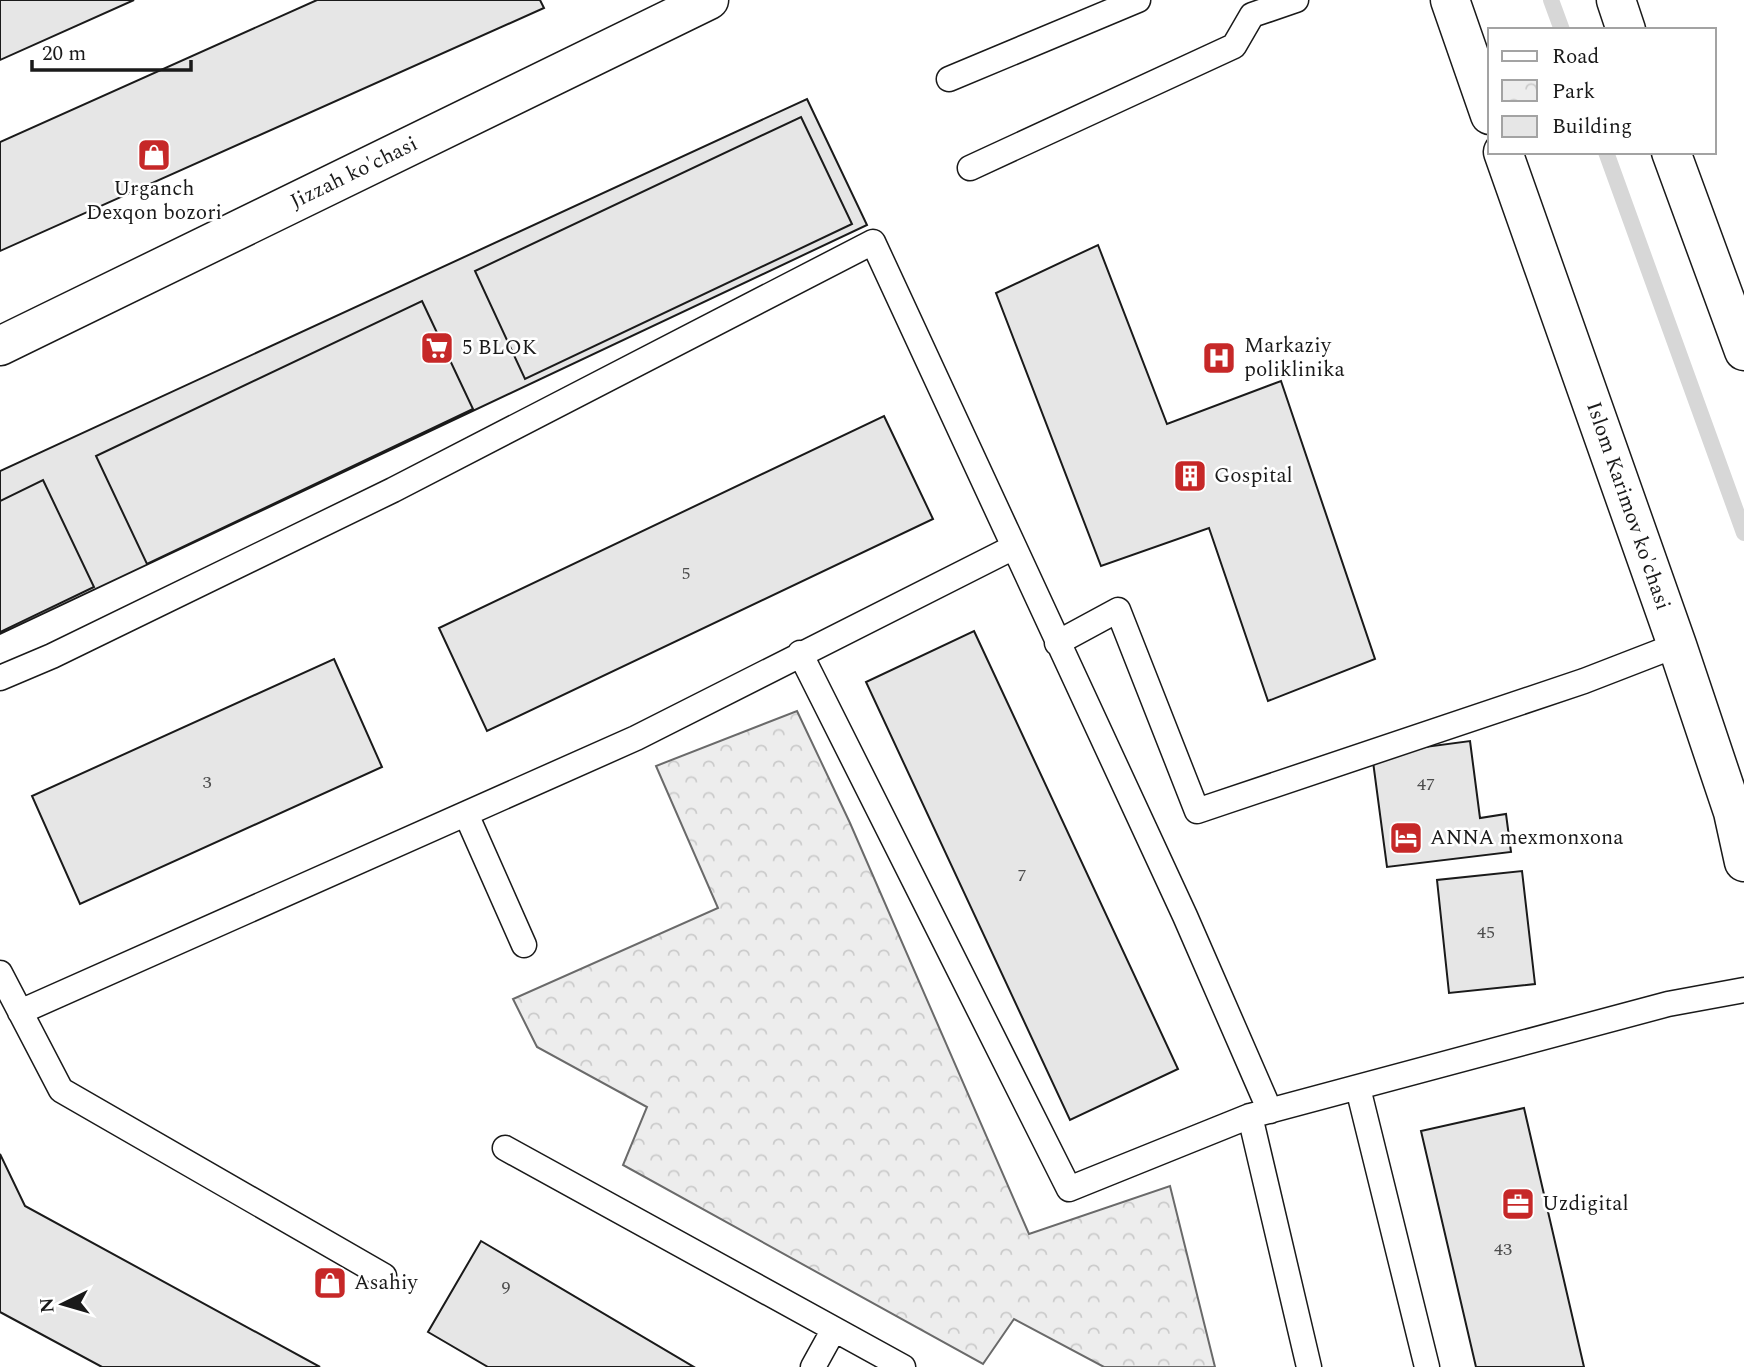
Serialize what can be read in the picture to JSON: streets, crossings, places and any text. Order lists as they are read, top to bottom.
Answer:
{
  "streets": {
    "main road": ["Jizzah ko'chasi", "Islom Karimov ko'chasi"]
  },
  "places": {
    "shop": ["Urganch Dexqon bozori", "Asahiy"],
    "supermarket": ["5 BLOK"],
    "hospital": ["Markaziy poliklinika"],
    "building": ["Gospital"],
    "hotel": ["ANNA mexmonxona"],
    "office": ["Uzdigital"]
  },
  "house_numbers": [
    "5",
    "3",
    "47",
    "7",
    "45",
    "43",
    "9"
  ],
  "legend": ["Road", "Park", "Building"],
  "scale_bar": "20 m",
  "north": "left"
}
